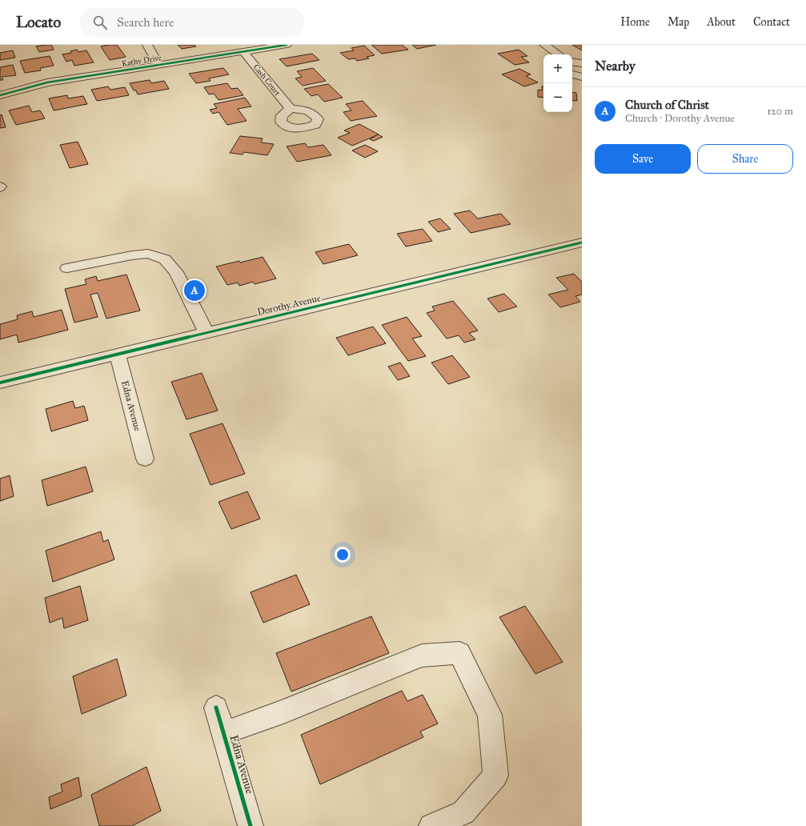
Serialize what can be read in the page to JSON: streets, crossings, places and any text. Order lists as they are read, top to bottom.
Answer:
{
  "streets": {
    "street": [
      "Kathy Drive",
      "Cash Court",
      "Dorothy Avenue",
      "Edna Avenue"
    ]
  },
  "crossings": [
    ["Kathy Drive", "Cash Court"],
    ["Dorothy Avenue", "Edna Avenue"]
  ],
  "page": {
    "header": "Locato",
    "search": "Search here",
    "nav": [
      "Home",
      "Map",
      "About",
      "Contact"
    ],
    "heading": "Nearby",
    "map_buttons": ["+", "−"],
    "list": [
      {
        "mark": "A",
        "name": "Church of Christ",
        "note": "Church · Dorothy Avenue",
        "value": "120 m"
      }
    ],
    "buttons": ["Save", "Share"],
    "pins": "A"
  }
}
